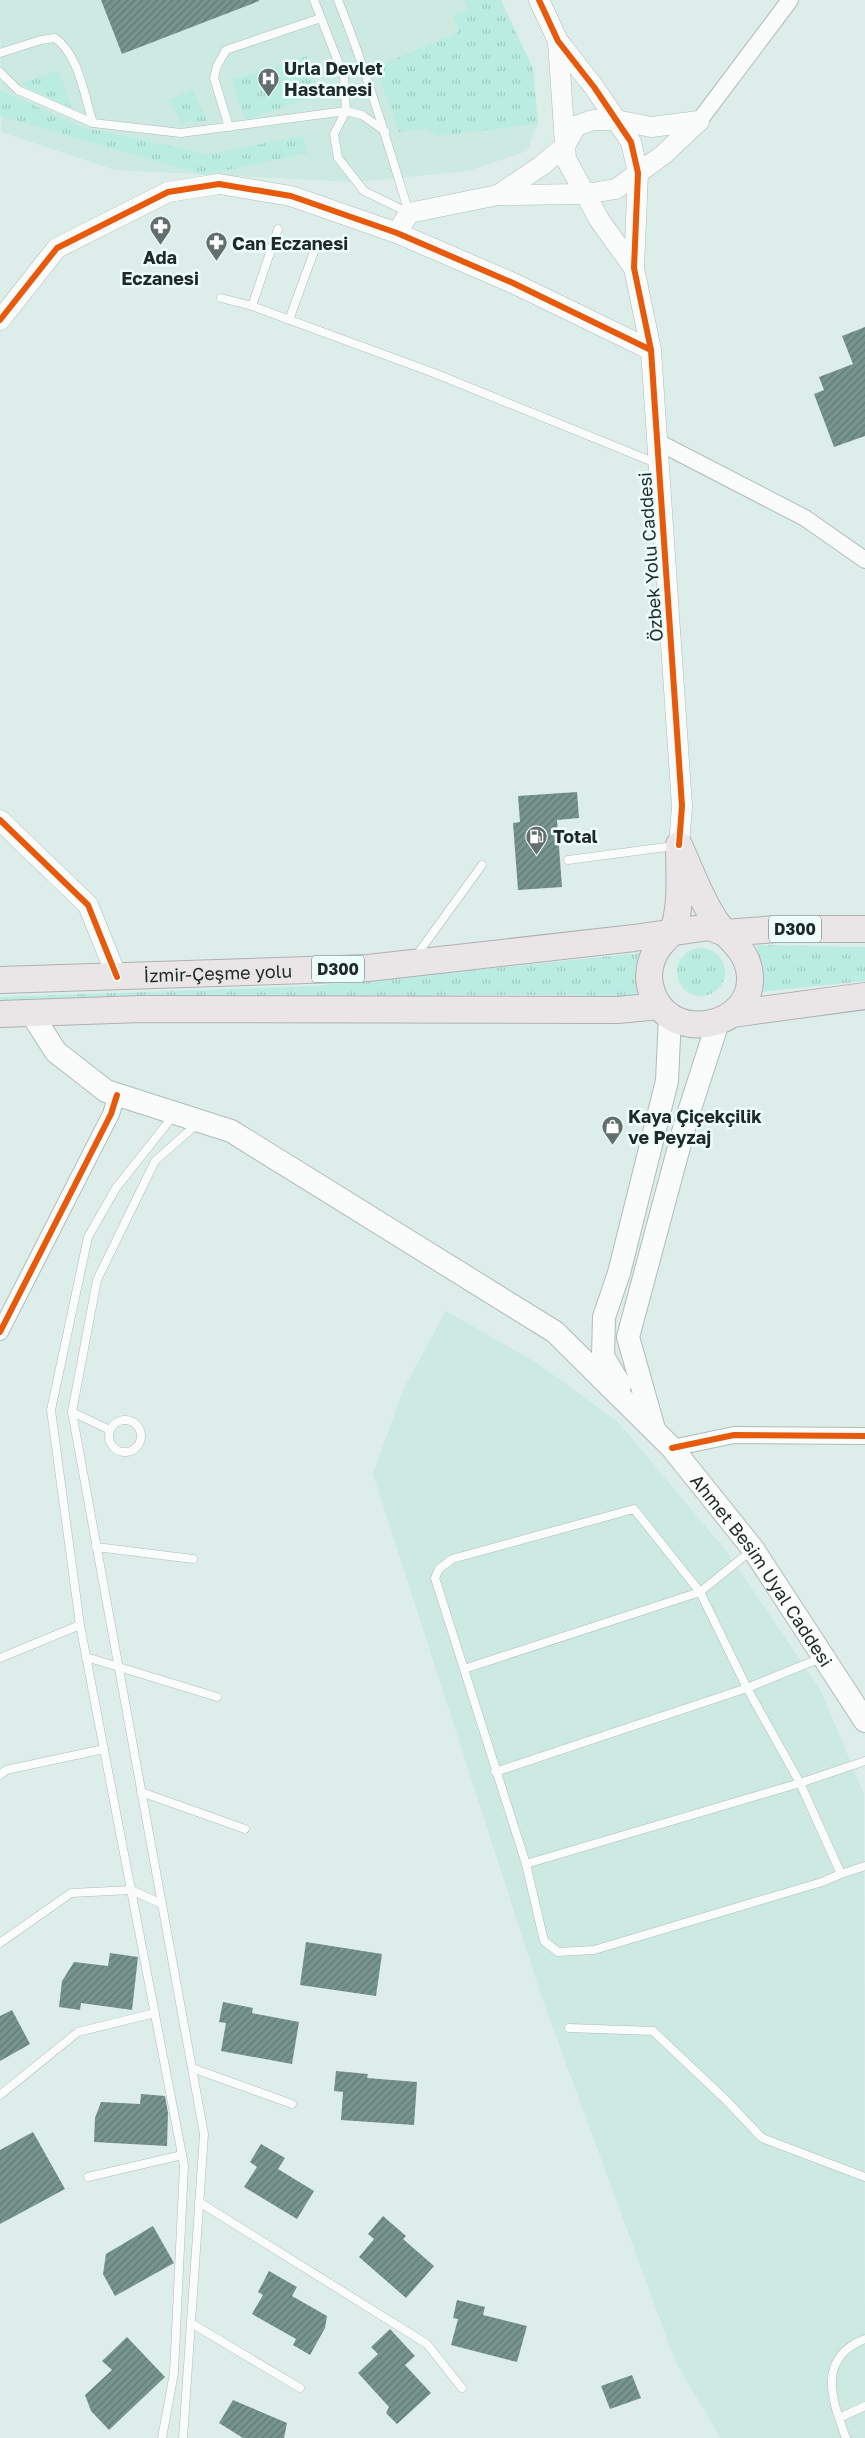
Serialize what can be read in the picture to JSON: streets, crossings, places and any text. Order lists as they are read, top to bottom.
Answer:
{
  "streets": {
    "highway": ["D300", "İzmir-Çeşme yolu"],
    "main road": ["Ahmet Besim Uyal Caddesi"],
    "street": ["Özbek Yolu Caddesi"]
  },
  "crossings": [
    ["D300", "İzmir-Çeşme yolu"]
  ],
  "places": {
    "hospital": ["Urla Devlet Hastanesi"],
    "pharmacy": ["Ada Eczanesi", "Can Eczanesi"],
    "fuel station": ["Total"],
    "shop": ["Kaya Çiçekçilik ve Peyzaj"]
  }
}
